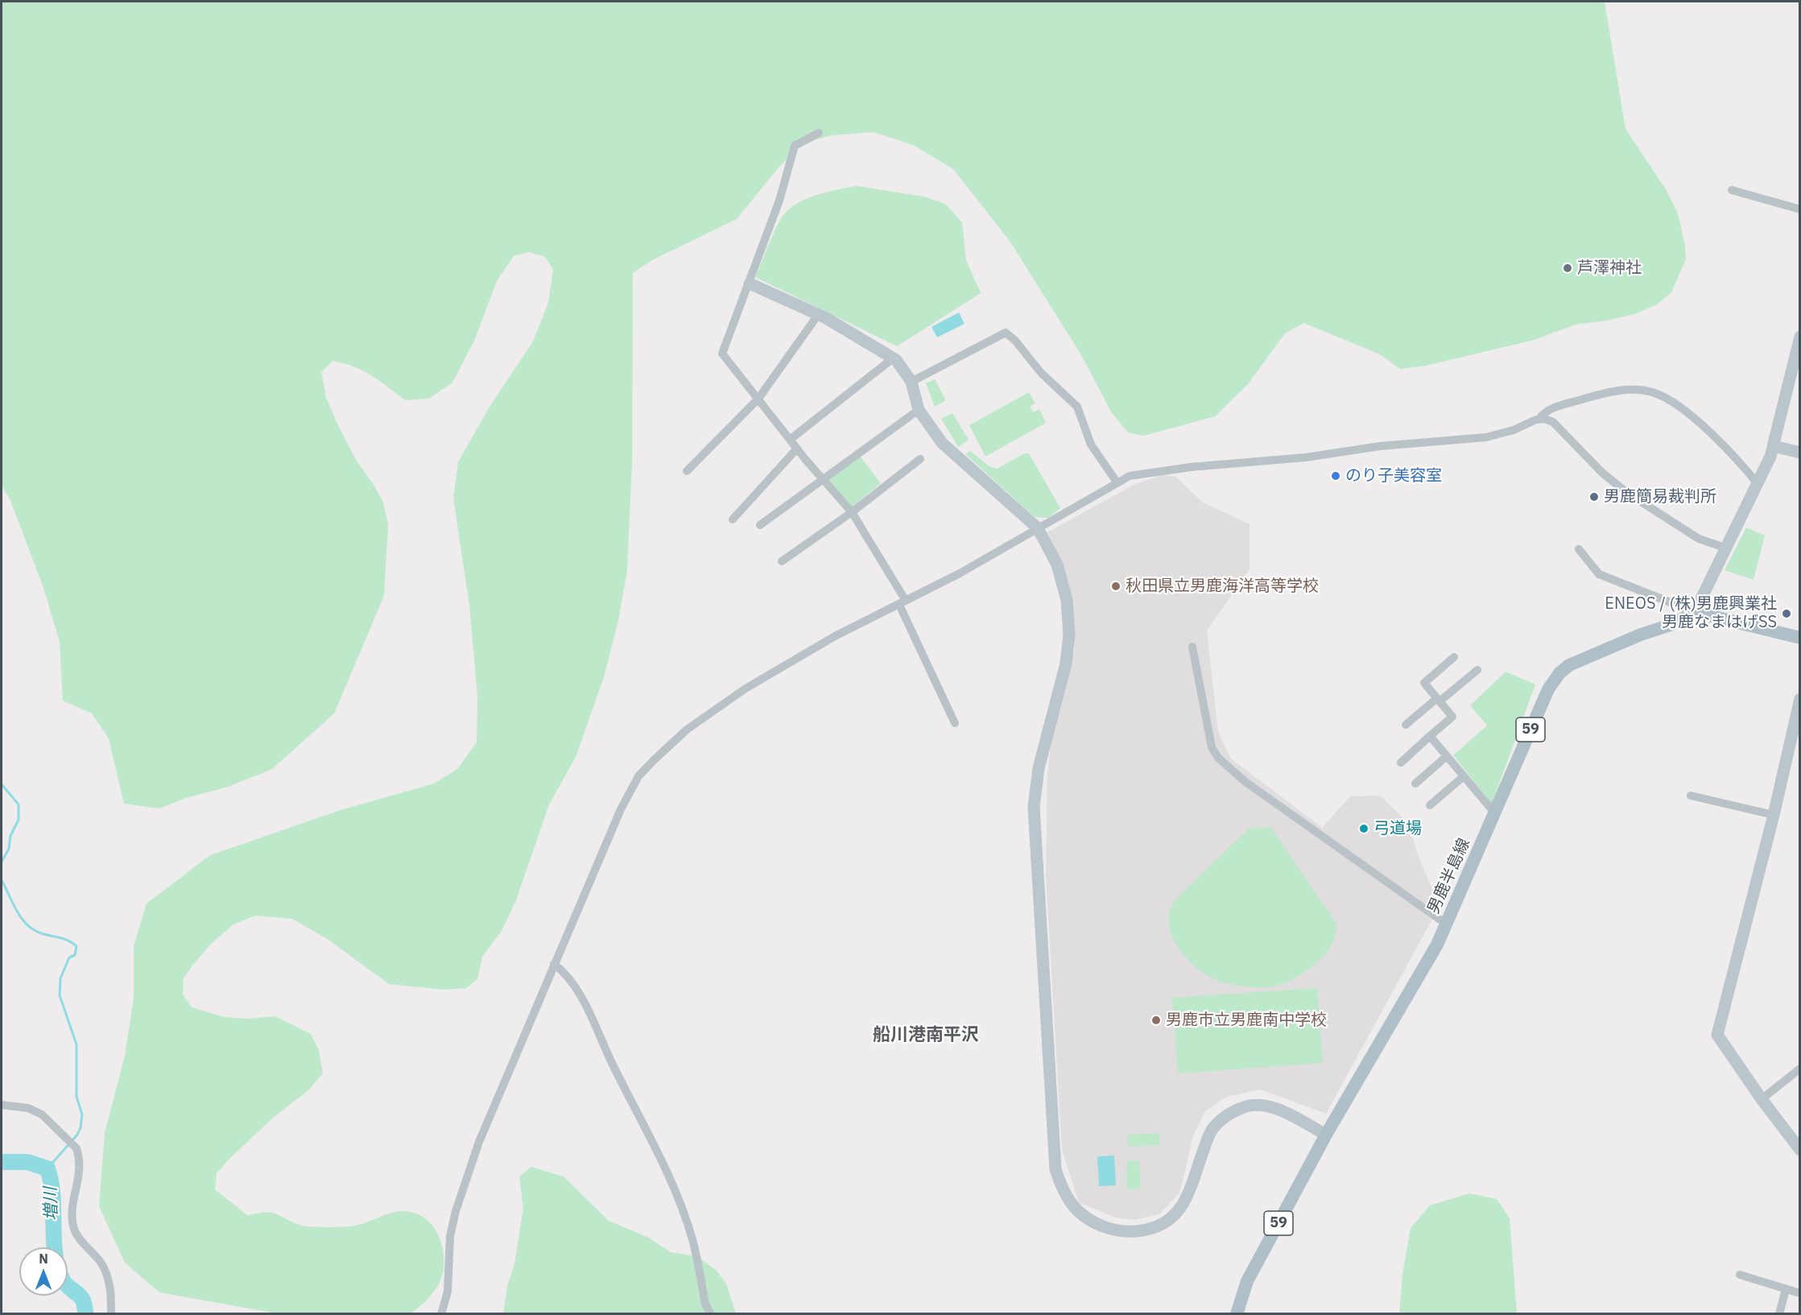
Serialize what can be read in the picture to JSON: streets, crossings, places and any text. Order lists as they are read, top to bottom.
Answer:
{
  "streets": {
    "main road": ["59", "男鹿半島線"]
  },
  "districts": ["船川港南平沢"],
  "water": ["増川"],
  "places": [
    "芦澤神社",
    "のり子美容室",
    "男鹿簡易裁判所",
    "秋田県立男鹿海洋高等学校",
    "ENEOS / (株)男鹿興業社 男鹿なまはげSS",
    "弓道場",
    "男鹿市立男鹿南中学校"
  ],
  "north": "top"
}
